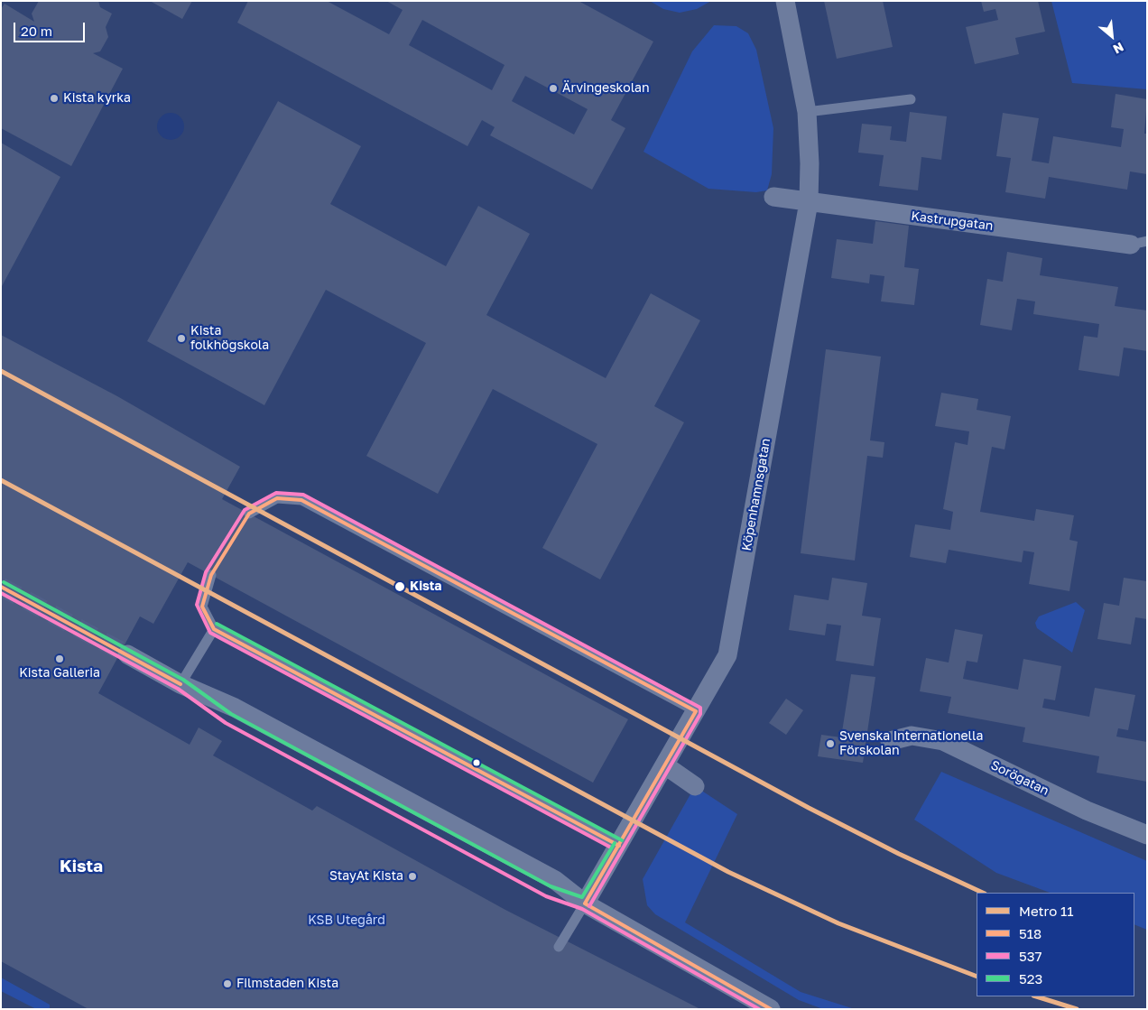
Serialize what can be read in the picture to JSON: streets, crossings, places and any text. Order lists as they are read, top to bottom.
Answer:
{
  "streets": {
    "street": ["Kastrupgatan", "Köpenhamnsgatan", "Sorögatan"]
  },
  "crossings": [
    ["Kastrupgatan", "Köpenhamnsgatan"]
  ],
  "districts": ["Kista"],
  "parks": ["KSB Utegård"],
  "places": [
    "Ärvingeskolan",
    "Kista kyrka",
    "Kista folkhögskola",
    "Kista",
    "Kista Galleria",
    "Svenska Internationella Förskolan",
    "StayAt Kista",
    "Filmstaden Kista"
  ],
  "lines": [
    "metro line 11",
    "transit line 537",
    "transit line 518",
    "transit line 523"
  ],
  "legend": [
    "Metro 11",
    "518",
    "537",
    "523"
  ],
  "scale_bar": "20 m",
  "north": "bottom right"
}
